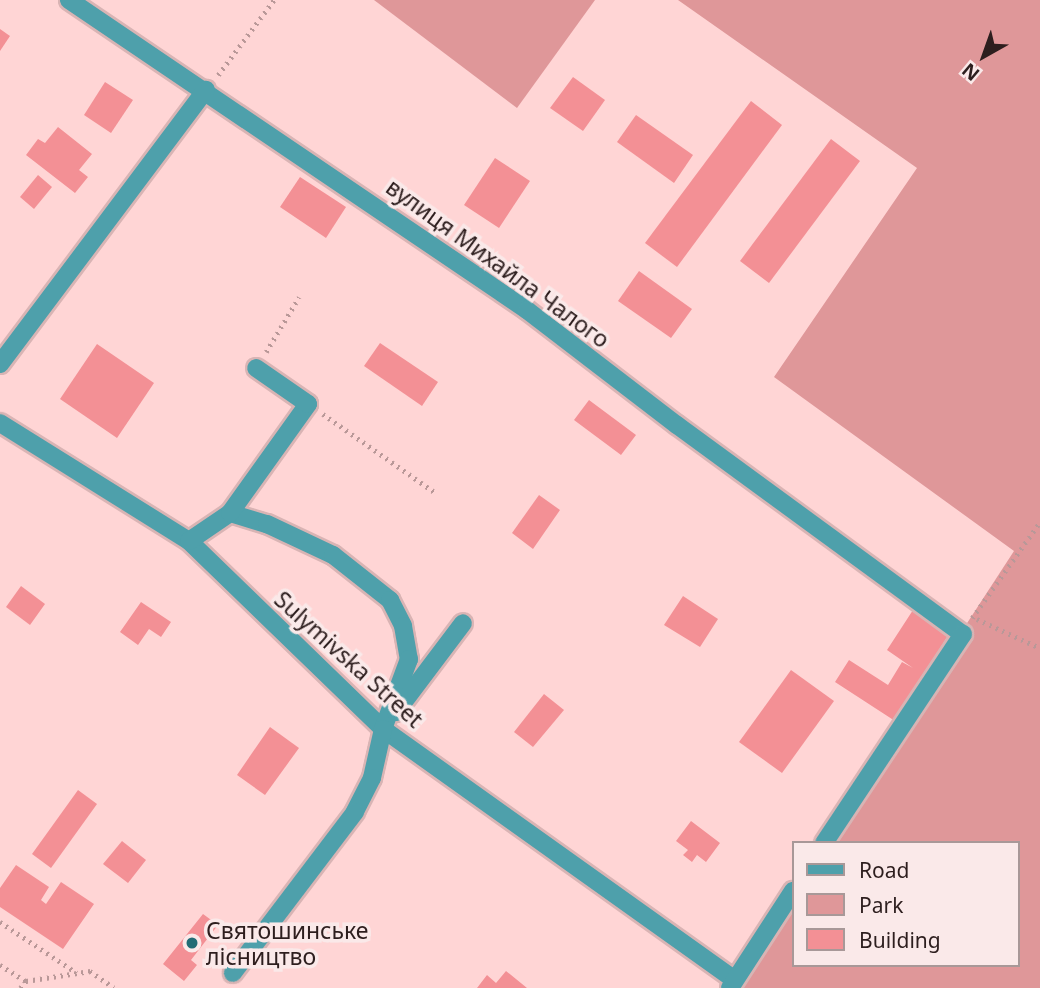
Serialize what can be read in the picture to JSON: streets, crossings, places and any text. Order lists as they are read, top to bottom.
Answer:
{
  "streets": {
    "street": ["вулиця Михайла Чалого", "Sulymivska Street"]
  },
  "places": ["Святошинське лісництво"],
  "legend": ["Road", "Park", "Building"],
  "north": "bottom left"
}
